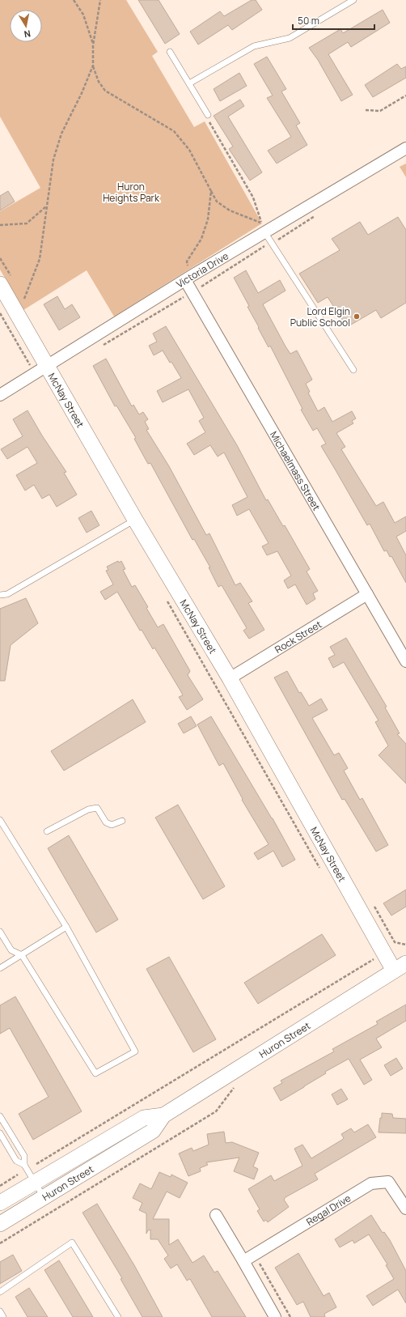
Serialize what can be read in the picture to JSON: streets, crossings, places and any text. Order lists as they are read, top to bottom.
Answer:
{
  "streets": {
    "street": [
      "Victoria Drive",
      "McNay Street",
      "Michaelmass Street",
      "Rock Street",
      "Huron Street",
      "Regal Drive"
    ]
  },
  "crossings": [
    ["Victoria Drive", "McNay Street"],
    ["Victoria Drive", "Michaelmass Street"],
    ["McNay Street", "Rock Street"],
    ["McNay Street", "Huron Street"],
    ["Michaelmass Street", "Rock Street"]
  ],
  "parks": ["Huron Heights Park"],
  "places": ["Lord Elgin Public School"],
  "scale_bar": "50 m",
  "north": "bottom"
}
